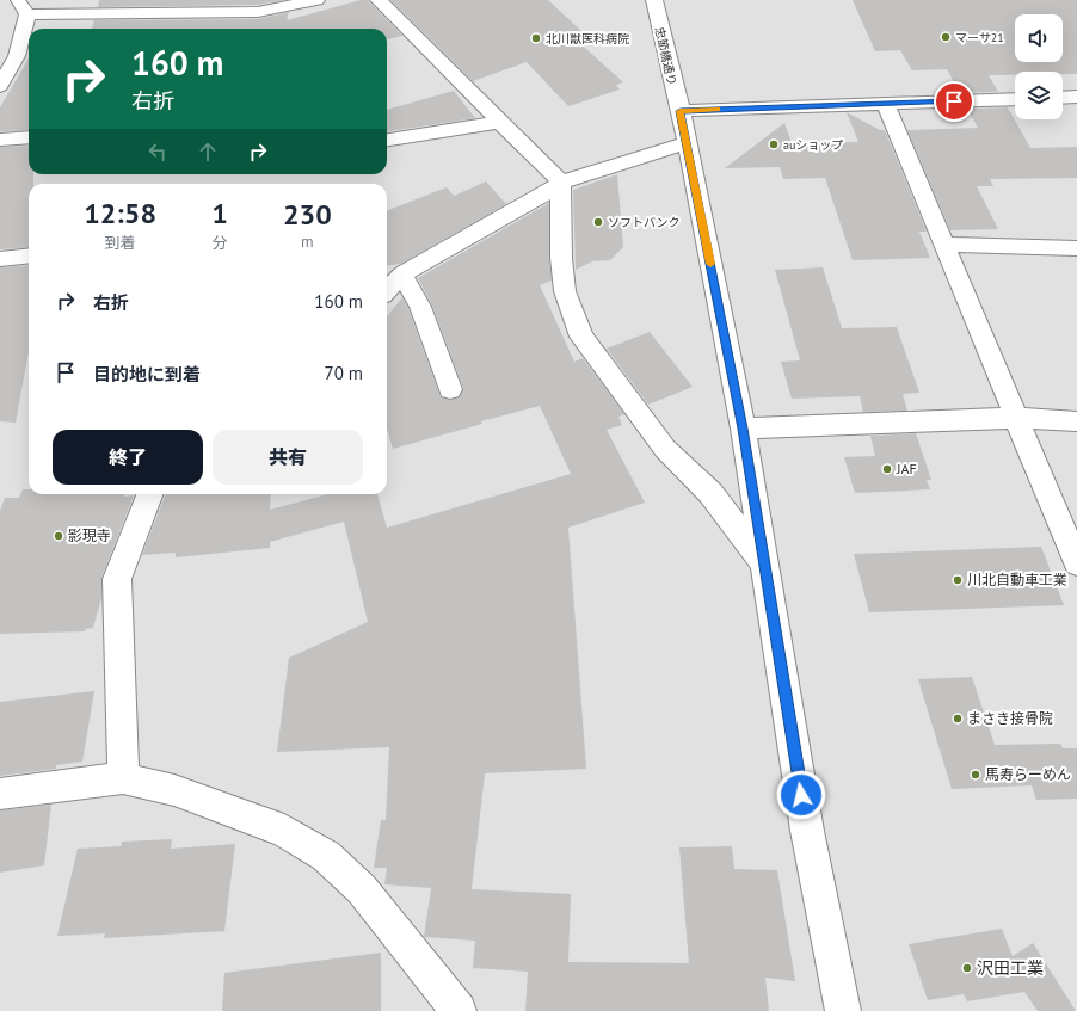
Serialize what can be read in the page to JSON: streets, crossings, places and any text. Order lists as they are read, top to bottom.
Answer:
{
  "streets": {
    "street": ["忠節橋通り"]
  },
  "places": [
    "マーサ21",
    "北川獣医科病院",
    "auショップ",
    "ソフトバンク",
    "JAF",
    "影現寺",
    "川北自動車工業",
    "まさき接骨院",
    "馬寿らーめん",
    "沢田工業"
  ],
  "page": {
    "turn": ["160 m", "右折"],
    "eta": [
      "12:58",
      "到着",
      "1",
      "分",
      "230",
      "m"
    ],
    "list": [
      {
        "name": "右折",
        "value": "160 m"
      },
      {
        "name": "目的地に到着",
        "value": "70 m"
      }
    ],
    "buttons": ["終了", "共有"]
  }
}
